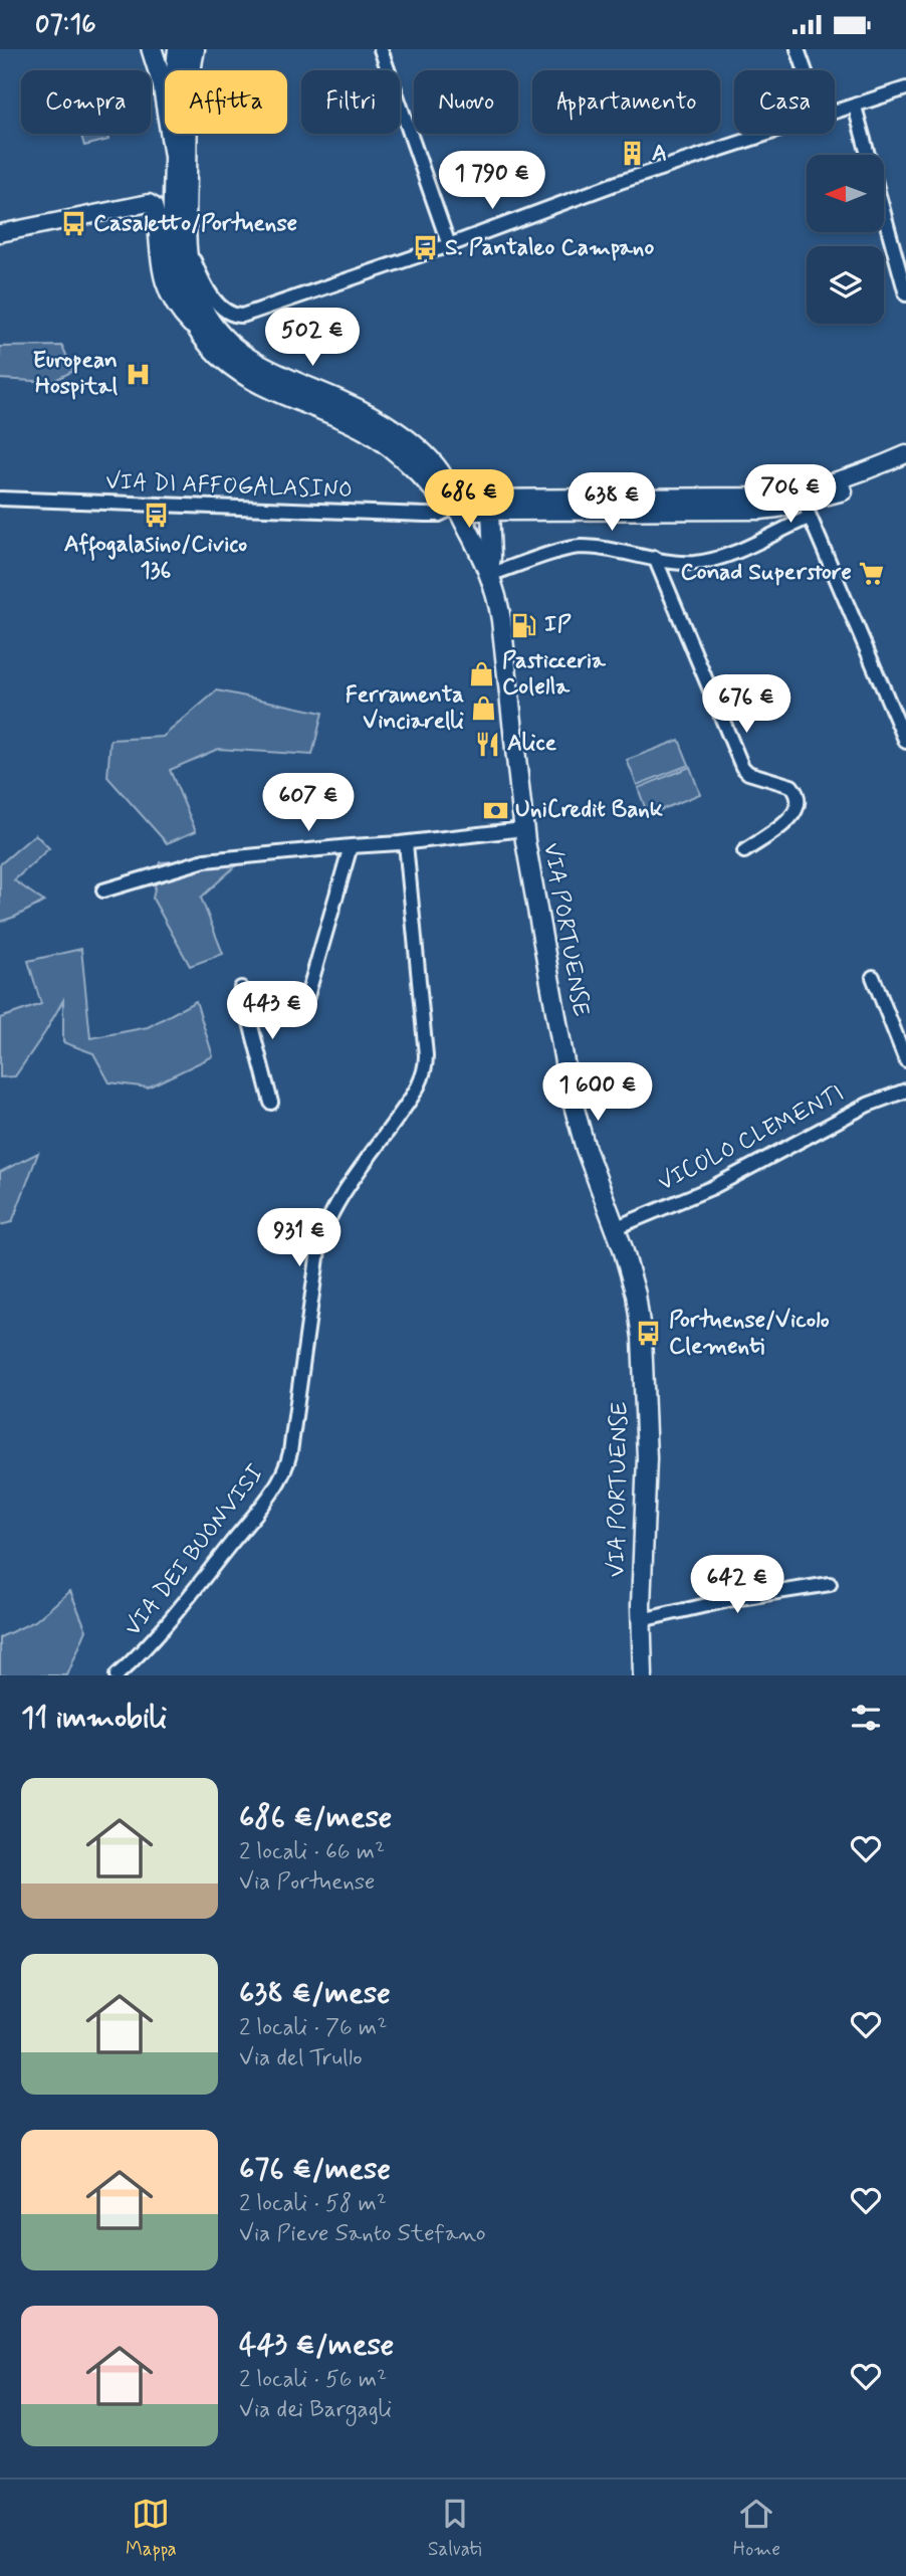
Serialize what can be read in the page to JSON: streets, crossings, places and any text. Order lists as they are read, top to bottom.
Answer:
{
  "streets": {
    "main road": ["VIA PORTUENSE"],
    "street": ["VIA DI AFFOGALASINO", "VICOLO CLEMENTI", "VIA DEI BUONVISI"]
  },
  "crossings": [
    ["VIA DI AFFOGALASINO", "VIA PORTUENSE"],
    ["VIA PORTUENSE", "VICOLO CLEMENTI"]
  ],
  "places": {
    "building": ["A"],
    "bus stop": [
      "Casaletto/Portuense",
      "S. Pantaleo Campano",
      "Affogalasino/Civico 136",
      "Portuense/Vicolo Clementi"
    ],
    "hospital": ["European Hospital"],
    "supermarket": ["Conad Superstore"],
    "fuel station": ["IP"],
    "shop": ["Pasticceria Colella", "Ferramenta Vinciarelli"],
    "restaurant": ["Alice"],
    "bank": ["UniCredit Bank"]
  },
  "north": "left",
  "page": {
    "status": "07:16",
    "chip": [
      "Compra",
      "Affitta",
      "Filtri",
      "Nuovo",
      "Appartamento",
      "Casa"
    ],
    "price": [
      "1 790 €",
      "502 €",
      "706 €",
      "686 €",
      "638 €",
      "676 €",
      "607 €",
      "443 €",
      "1 600 €",
      "931 €",
      "642 €"
    ],
    "heading": "11 immobili",
    "list": [
      {
        "name": "686 €/mese",
        "note": "2 locali · 66 m² · Via Portuense"
      },
      {
        "name": "638 €/mese",
        "note": "2 locali · 76 m² · Via del Trullo"
      },
      {
        "name": "676 €/mese",
        "note": "2 locali · 58 m² · Via Pieve Santo Stefano"
      },
      {
        "name": "443 €/mese",
        "note": "2 locali · 56 m² · Via dei Bargagli"
      }
    ],
    "tabs": ["Mappa", "Salvati", "Home"]
  }
}
